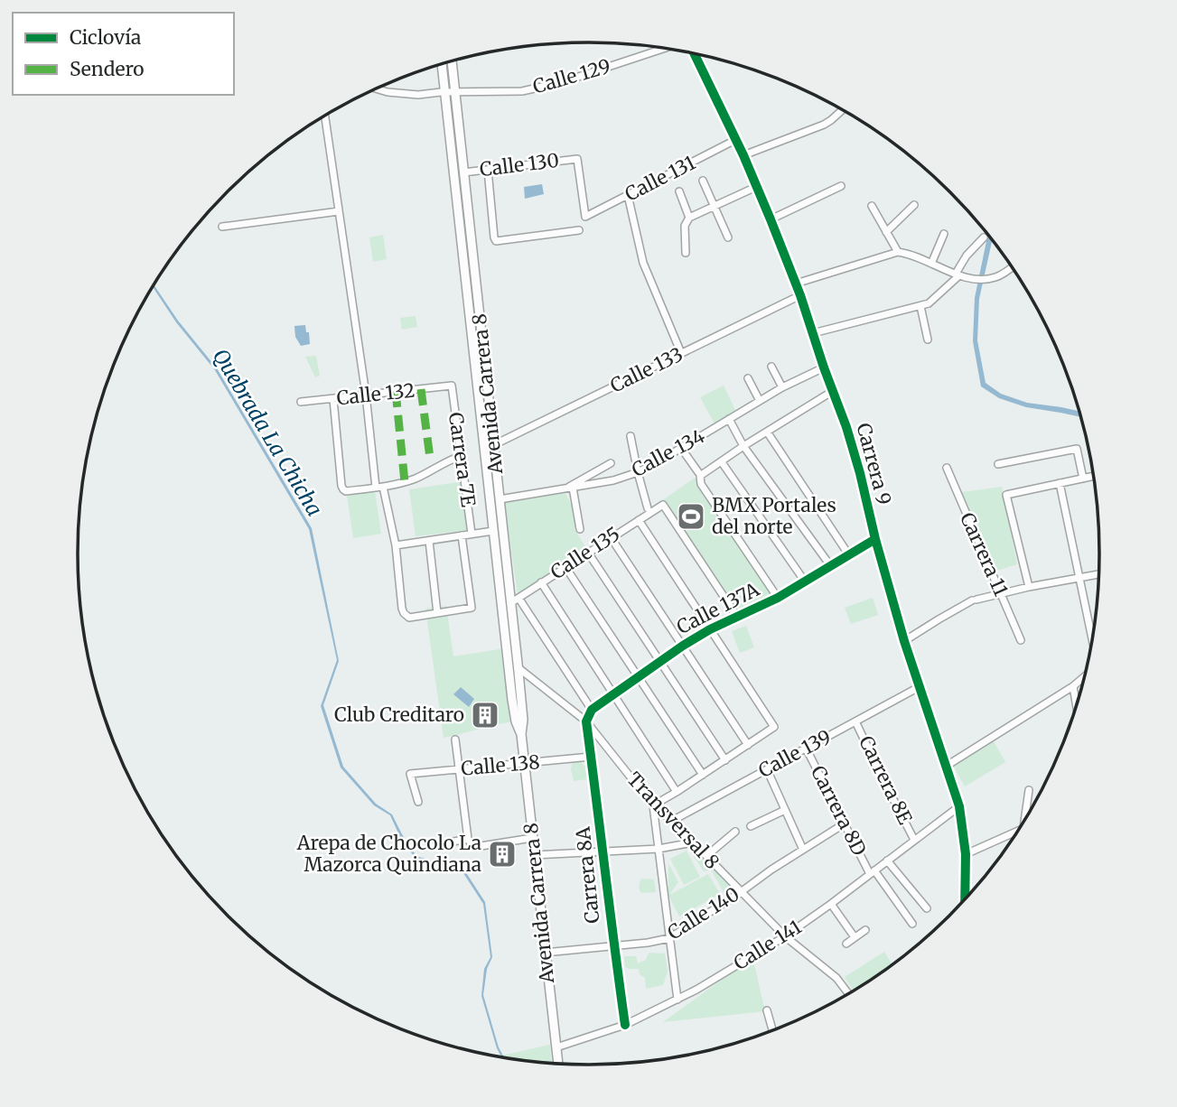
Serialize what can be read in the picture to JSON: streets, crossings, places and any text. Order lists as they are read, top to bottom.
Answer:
{
  "streets": {
    "main road": ["Avenida Carrera 8"],
    "street": [
      "Calle 129",
      "Calle 130",
      "Calle 131",
      "Calle 133",
      "Calle 132",
      "Calle 134",
      "Carrera 7E",
      "Carrera 9",
      "Calle 135",
      "Carrera 11",
      "Calle 137A",
      "Calle 139",
      "Calle 138",
      "Carrera 8E",
      "Carrera 8D",
      "Transversal 8",
      "Carrera 8A",
      "Calle 140",
      "Calle 141"
    ]
  },
  "crossings": [
    ["Calle 129", "Avenida Carrera 8"],
    ["Calle 130", "Calle 131"],
    ["Calle 130", "Avenida Carrera 8"],
    ["Calle 131", "Carrera 9"],
    ["Calle 133", "Avenida Carrera 8"],
    ["Calle 133", "Carrera 9"],
    ["Avenida Carrera 8", "Calle 134"],
    ["Avenida Carrera 8", "Calle 135"],
    ["Avenida Carrera 8", "Calle 138"],
    ["Avenida Carrera 8", "Transversal 8"],
    ["Avenida Carrera 8", "Calle 140"],
    ["Avenida Carrera 8", "Calle 141"],
    ["Calle 132", "Carrera 7E"],
    ["Calle 134", "Carrera 9"],
    ["Carrera 9", "Calle 137A"],
    ["Carrera 9", "Calle 139"],
    ["Carrera 9", "Calle 141"],
    ["Calle 135", "Calle 137A"],
    ["Calle 139", "Carrera 8E"],
    ["Calle 139", "Carrera 8D"],
    ["Calle 139", "Transversal 8"],
    ["Calle 138", "Carrera 8A"],
    ["Carrera 8E", "Calle 141"],
    ["Carrera 8D", "Calle 140"],
    ["Carrera 8D", "Calle 141"],
    ["Transversal 8", "Carrera 8A"],
    ["Transversal 8", "Calle 140"],
    ["Transversal 8", "Calle 141"],
    ["Carrera 8A", "Calle 140"],
    ["Carrera 8A", "Calle 141"]
  ],
  "water": ["Quebrada La Chicha"],
  "places": {
    "sports": ["BMX Portales del norte"],
    "building": ["Club Creditaro", "Arepa de Chocolo La Mazorca Quindiana"]
  },
  "legend": ["Ciclovía", "Sendero"]
}
